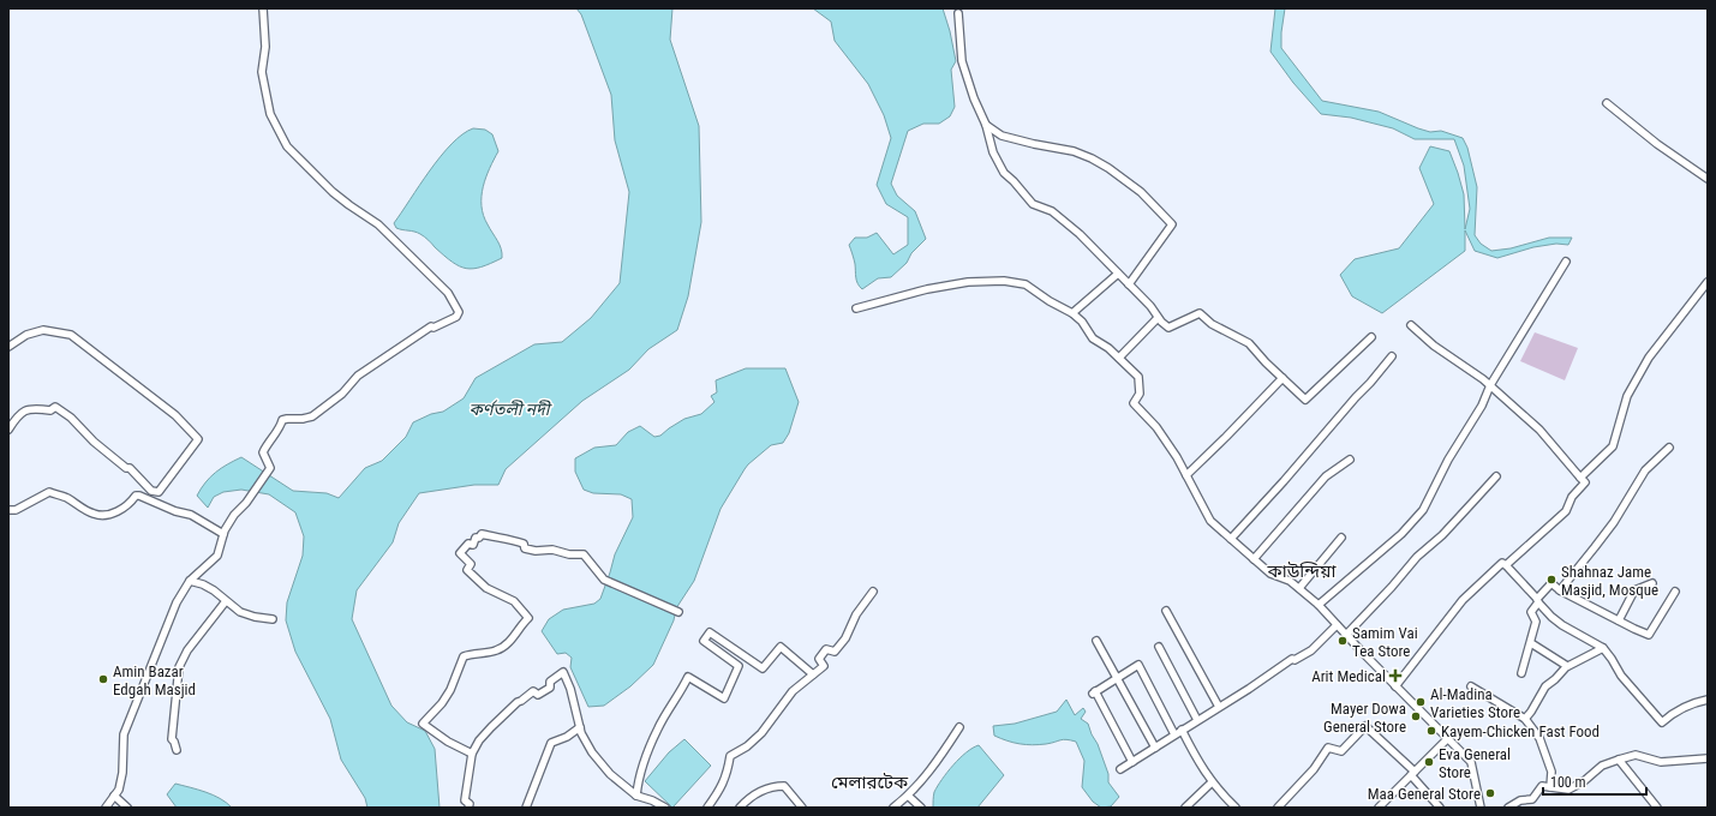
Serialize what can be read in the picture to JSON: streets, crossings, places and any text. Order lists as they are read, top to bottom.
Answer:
{
  "districts": ["কাউন্দিয়া", "মেলারটেক"],
  "water": ["কর্ণতলী নদী"],
  "places": {
    "other": [
      "Shahnaz Jame Masjid, Mosque",
      "Samim Vai Tea Store",
      "Amin Bazar Edgah Masjid",
      "Al-Madina Varieties Store",
      "Mayer Dowa General Store",
      "Kayem-Chicken Fast Food",
      "Eva General Store",
      "Maa General Store"
    ],
    "health": ["Arit Medical"]
  },
  "scale_bar": "100 m"
}
